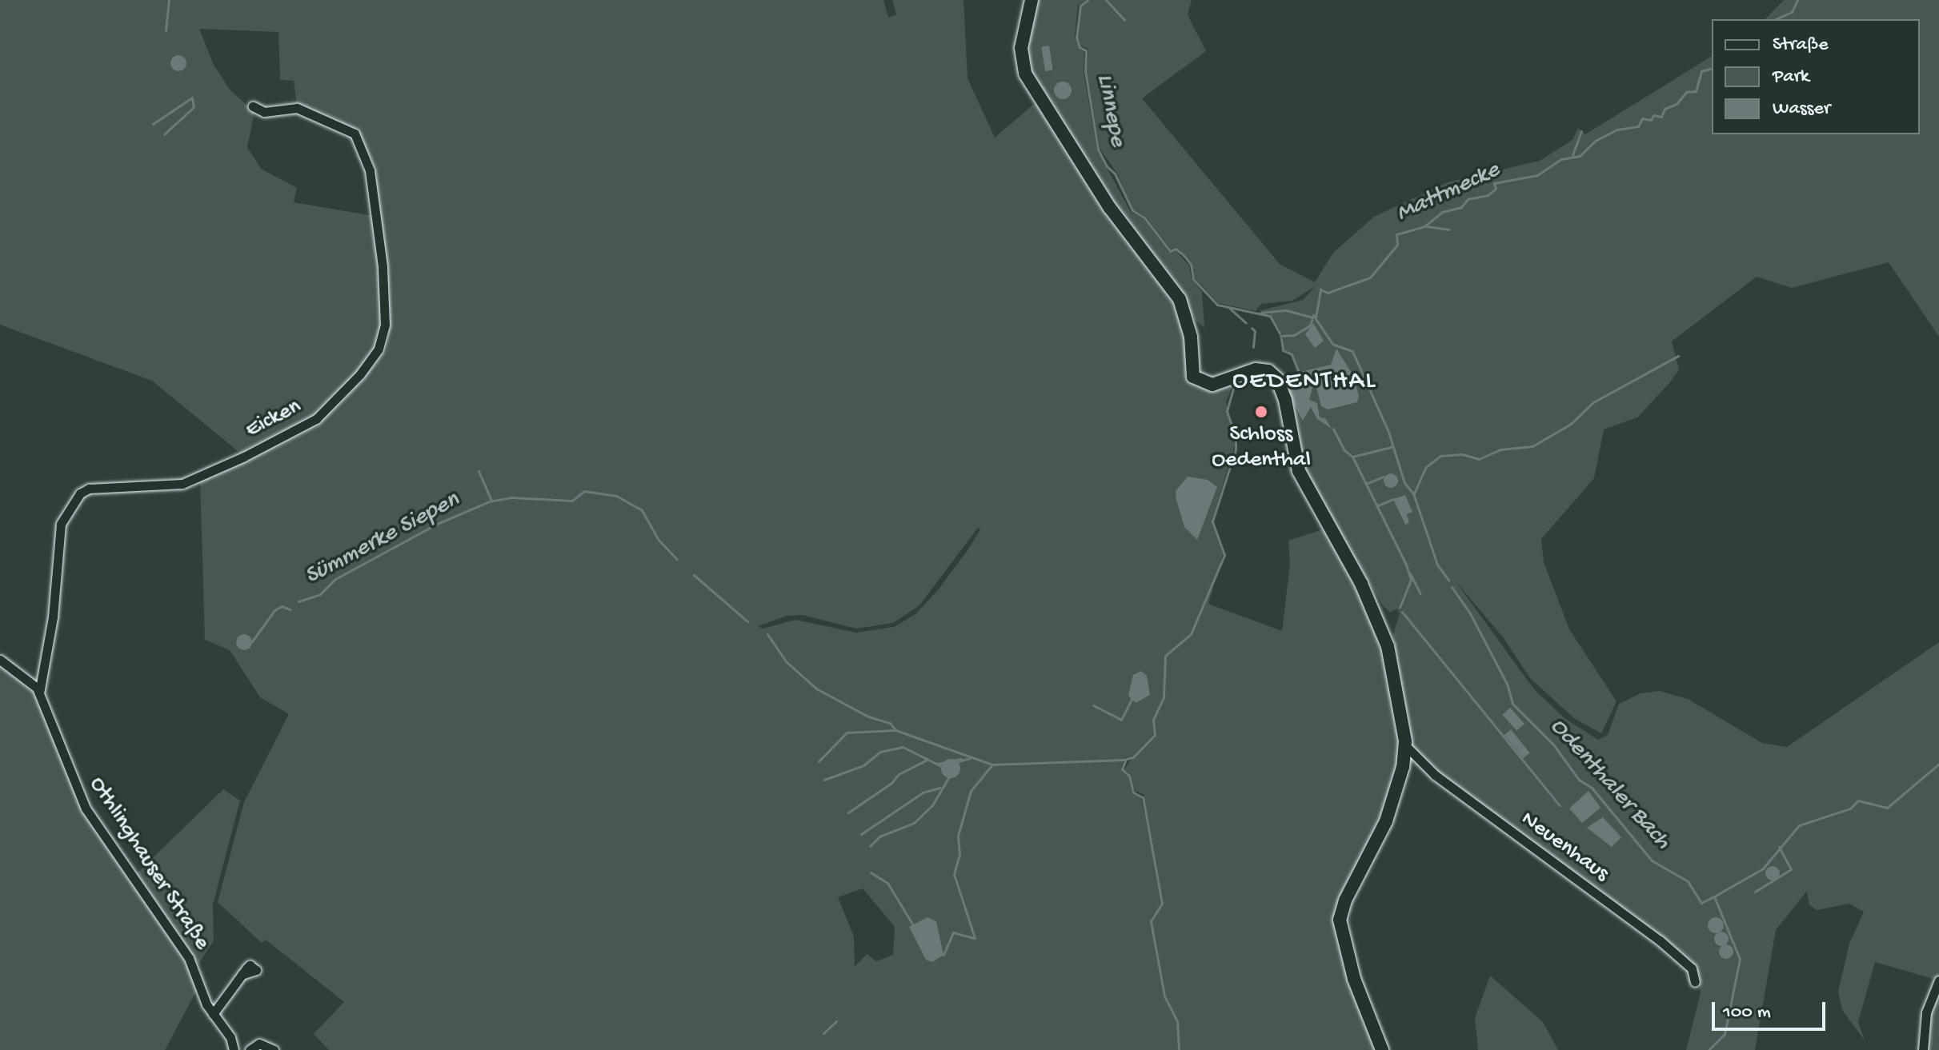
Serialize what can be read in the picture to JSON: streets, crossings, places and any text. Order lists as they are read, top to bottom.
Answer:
{
  "streets": {
    "street": ["Eicken", "Neuenhaus", "Othlinghauser Straße"]
  },
  "crossings": [
    ["Eicken", "Othlinghauser Straße"]
  ],
  "districts": ["OEDENTHAL"],
  "water": [
    "Linnepe",
    "Mattmecke",
    "Sümmerke Siepen",
    "Odenthaler Bach"
  ],
  "places": ["Schloss Oedenthal"],
  "legend": ["Straße", "Park", "Wasser"],
  "scale_bar": "100 m"
}
